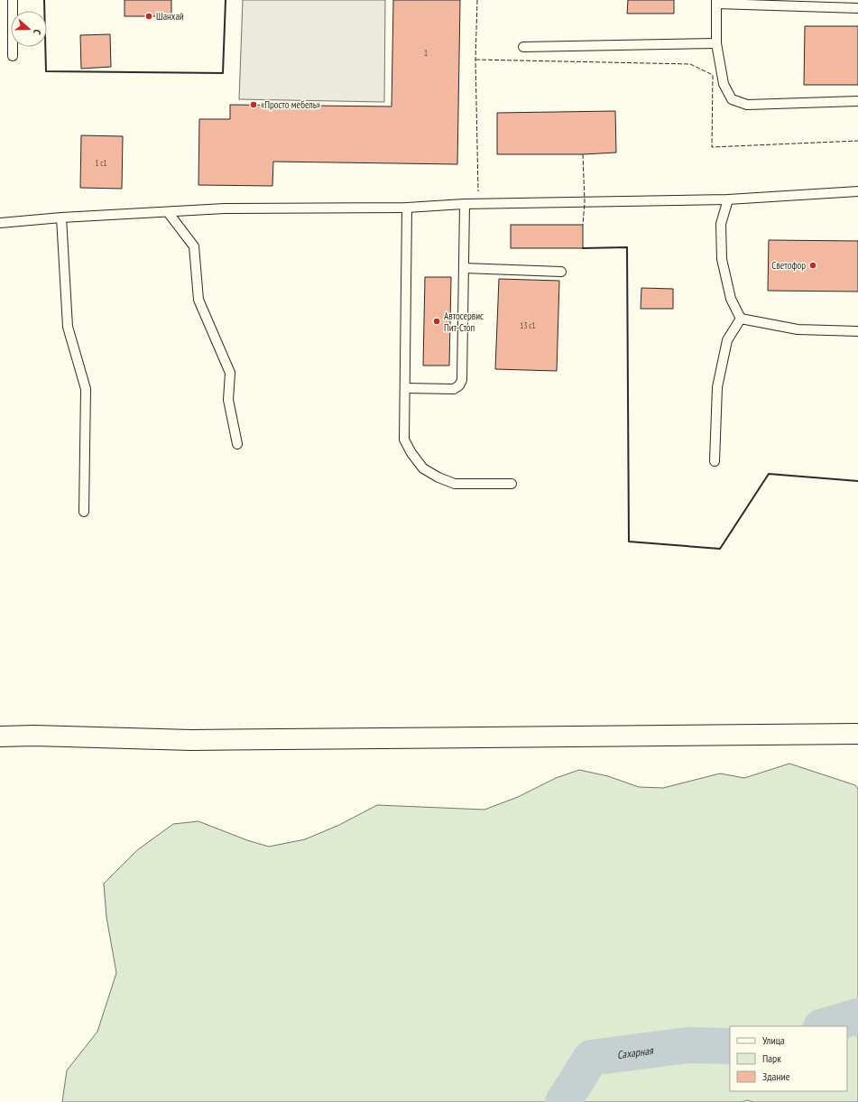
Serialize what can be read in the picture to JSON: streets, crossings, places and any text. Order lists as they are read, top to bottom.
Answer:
{
  "water": ["Сахарная"],
  "places": [
    "Шанхай",
    "«Просто мебель»",
    "Светофор",
    "Автосервис Пит-Стоп"
  ],
  "house_numbers": ["1", "1 с1", "13 с1"],
  "legend": ["Улица", "Парк", "Здание"],
  "north": "right"
}
